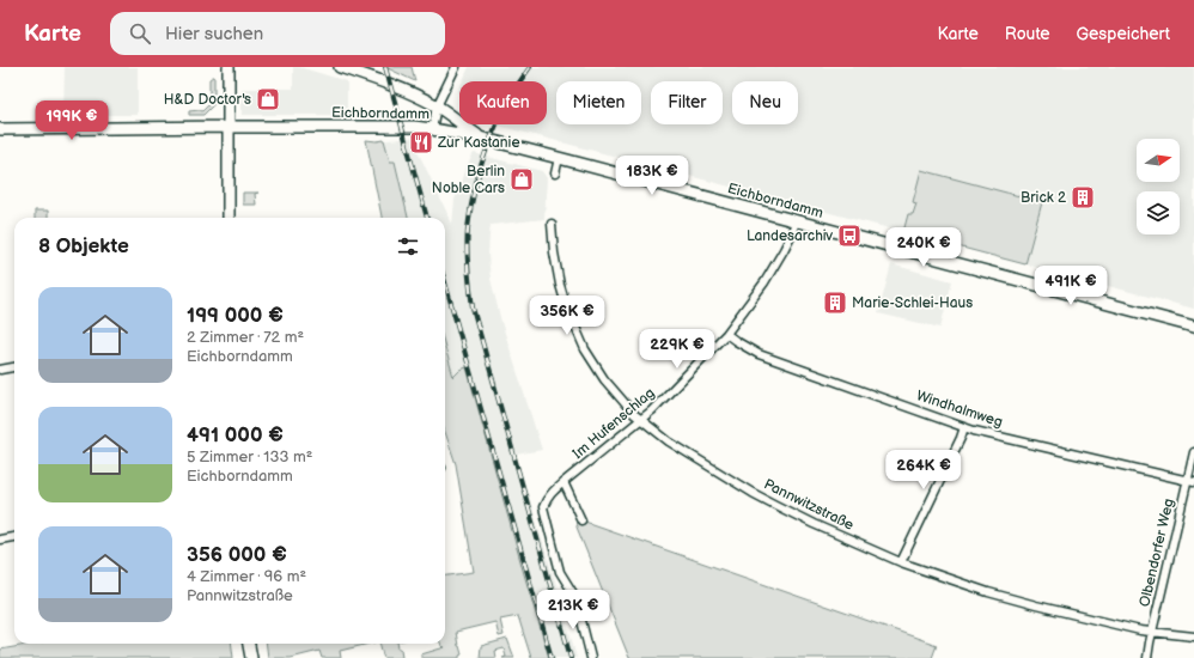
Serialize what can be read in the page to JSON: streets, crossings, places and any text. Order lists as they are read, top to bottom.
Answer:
{
  "streets": {
    "main road": ["Eichborndamm"],
    "street": [
      "Windhalmweg",
      "Im Hufenschlag",
      "Pannwitzstraße",
      "Olbendorfer Weg"
    ]
  },
  "crossings": [
    ["Eichborndamm", "Im Hufenschlag"],
    ["Windhalmweg", "Im Hufenschlag"],
    ["Windhalmweg", "Olbendorfer Weg"],
    ["Im Hufenschlag", "Pannwitzstraße"],
    ["Pannwitzstraße", "Olbendorfer Weg"]
  ],
  "places": {
    "shop": ["H&D Doctor's", "Berlin Noble Cars"],
    "restaurant": ["Zur Kastanie"],
    "building": ["Brick 2", "Marie-Schlei-Haus"],
    "bus stop": ["Landesarchiv"]
  },
  "north": "right",
  "page": {
    "header": "Karte",
    "search": "Hier suchen",
    "nav": ["Karte", "Route", "Gespeichert"],
    "chip": [
      "Kaufen",
      "Mieten",
      "Filter",
      "Neu"
    ],
    "price": [
      "199K €",
      "183K €",
      "240K €",
      "491K €",
      "356K €",
      "229K €",
      "264K €",
      "213K €"
    ],
    "heading": "8 Objekte",
    "list": [
      {
        "name": "199 000 €",
        "note": "2 Zimmer · 72 m² · Eichborndamm"
      },
      {
        "name": "491 000 €",
        "note": "5 Zimmer · 133 m² · Eichborndamm"
      },
      {
        "name": "356 000 €",
        "note": "4 Zimmer · 96 m² · Pannwitzstraße"
      }
    ]
  }
}
